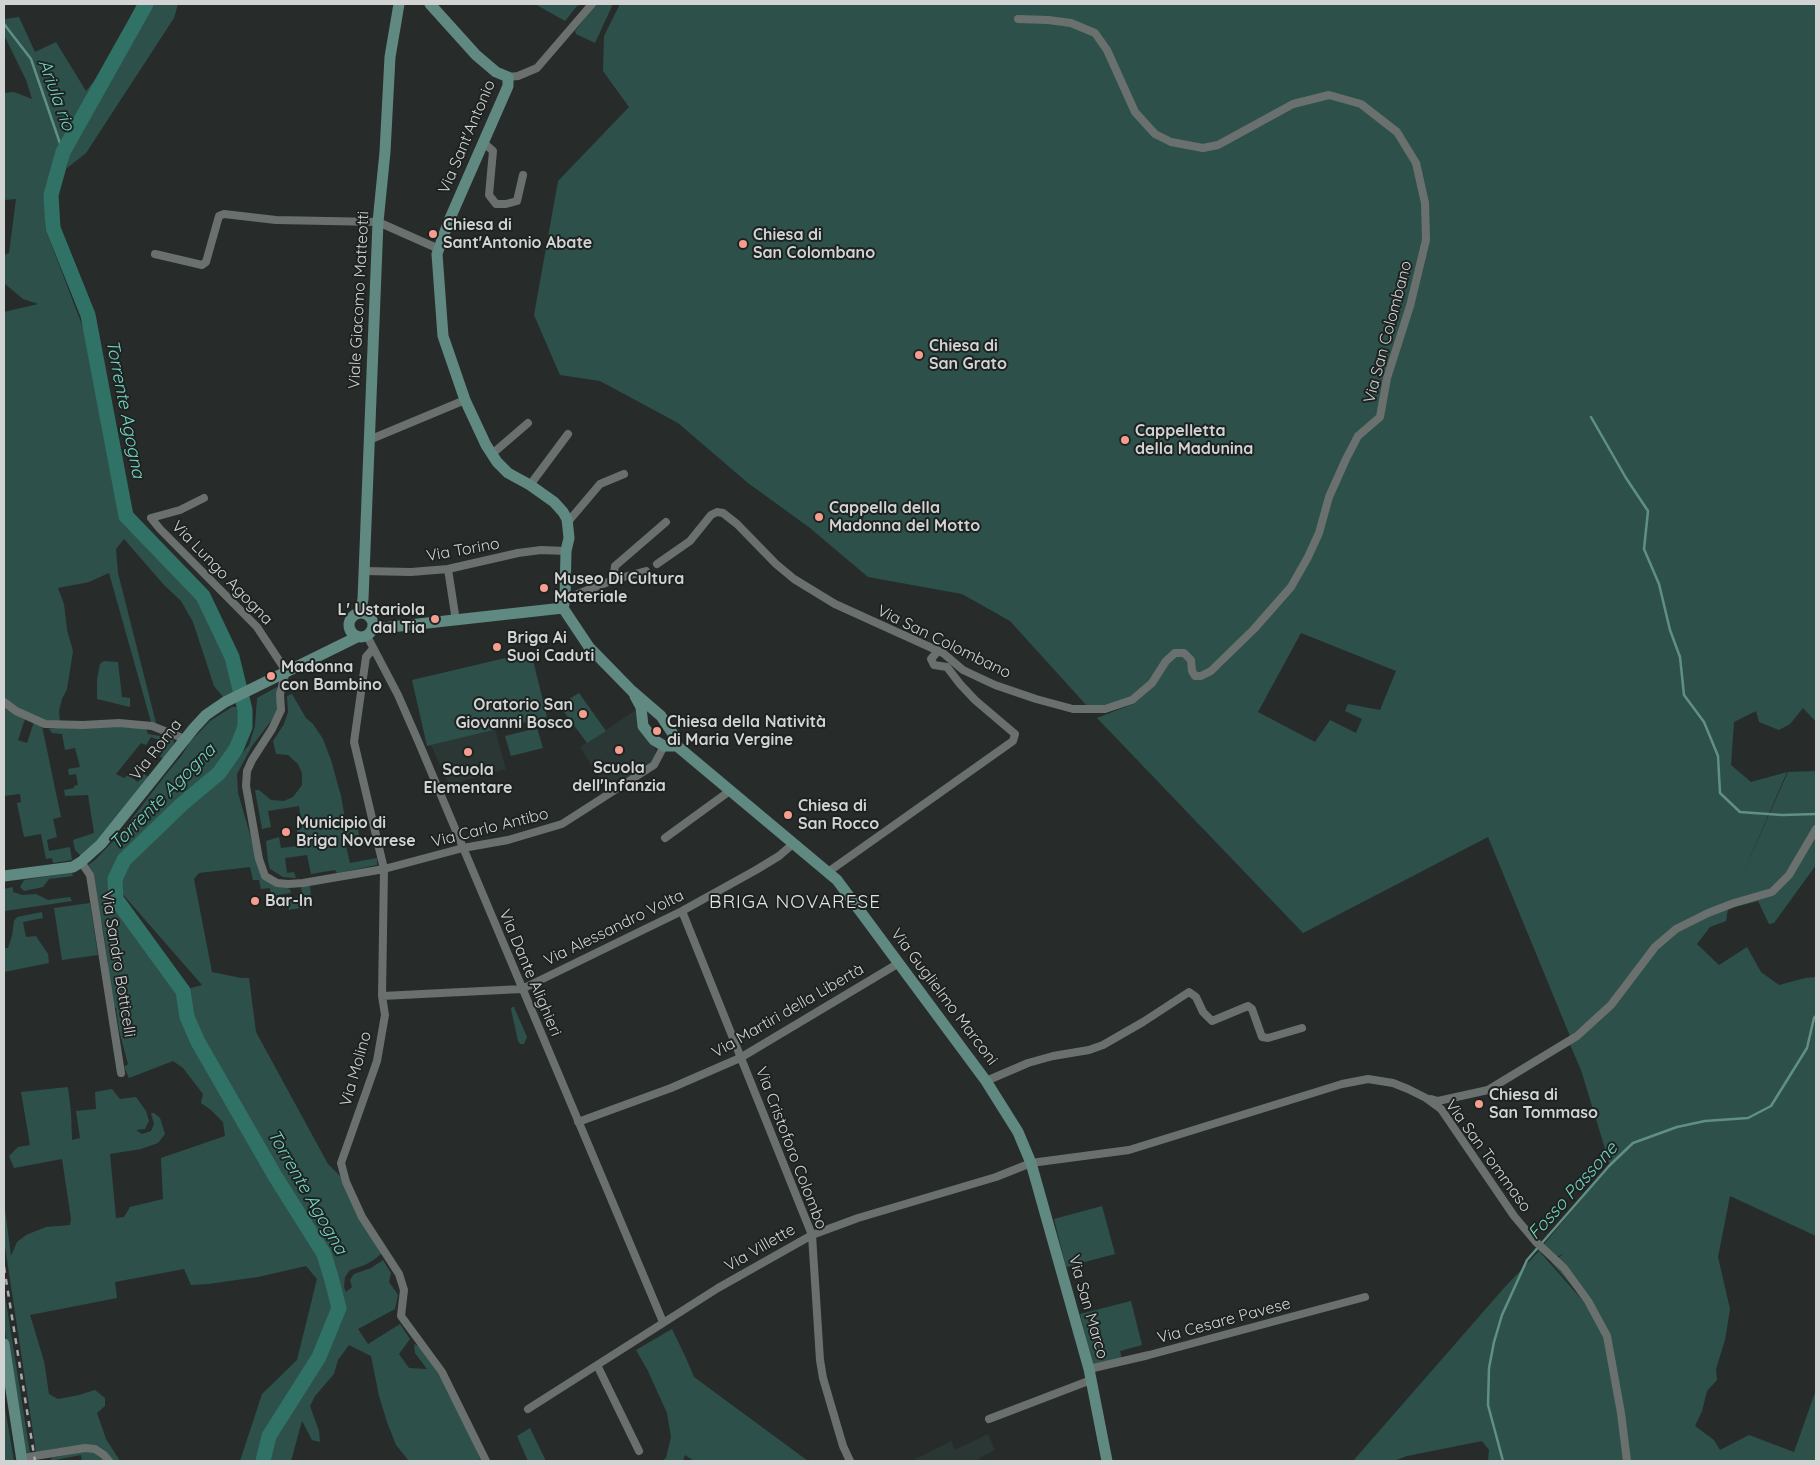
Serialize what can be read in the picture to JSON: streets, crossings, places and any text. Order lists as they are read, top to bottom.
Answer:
{
  "streets": {
    "street": [
      "Via Sant'Antonio",
      "Viale Giacomo Matteotti",
      "Via San Colombano",
      "Via Torino",
      "Via Lungo Agogna",
      "Via Roma",
      "Via Carlo Antibo",
      "Via Alessandro Volta",
      "Via Sandro Botticelli",
      "Via Dante Alighieri",
      "Via Guglielmo Marconi",
      "Via Martiri della Libertà",
      "Via Molino",
      "Via Cristoforo Colombo",
      "Via San Tommaso",
      "Via Villette",
      "Via San Marco",
      "Via Cesare Pavese"
    ]
  },
  "crossings": [
    ["Viale Giacomo Matteotti", "Via Torino"],
    ["Viale Giacomo Matteotti", "Via Roma"],
    ["Viale Giacomo Matteotti", "Via Dante Alighieri"],
    ["Via Lungo Agogna", "Via Roma"],
    ["Via Lungo Agogna", "Via Carlo Antibo"],
    ["Via Roma", "Via Carlo Antibo"],
    ["Via Roma", "Via Sandro Botticelli"],
    ["Via Roma", "Via Dante Alighieri"],
    ["Via Roma", "Via Guglielmo Marconi"],
    ["Via Carlo Antibo", "Via Dante Alighieri"],
    ["Via Carlo Antibo", "Via Guglielmo Marconi"],
    ["Via Carlo Antibo", "Via Molino"],
    ["Via Alessandro Volta", "Via Dante Alighieri"],
    ["Via Alessandro Volta", "Via Guglielmo Marconi"],
    ["Via Alessandro Volta", "Via Cristoforo Colombo"],
    ["Via Dante Alighieri", "Via Martiri della Libertà"],
    ["Via Dante Alighieri", "Via Molino"],
    ["Via Dante Alighieri", "Via Villette"],
    ["Via Guglielmo Marconi", "Via Martiri della Libertà"],
    ["Via Guglielmo Marconi", "Via San Tommaso"],
    ["Via Guglielmo Marconi", "Via Villette"],
    ["Via Guglielmo Marconi", "Via San Marco"],
    ["Via Martiri della Libertà", "Via Cristoforo Colombo"],
    ["Via Cristoforo Colombo", "Via Villette"],
    ["Via San Tommaso", "Via Villette"],
    ["Via San Tommaso", "Via San Marco"],
    ["Via Villette", "Via San Marco"],
    ["Via San Marco", "Via Cesare Pavese"]
  ],
  "districts": ["BRIGA NOVARESE"],
  "water": ["Ariula rio", "Torrente Agogna", "Fosso Passone"],
  "places": [
    "Chiesa di Sant'Antonio Abate",
    "Chiesa di San Colombano",
    "Chiesa di San Grato",
    "Cappelletta della Madunina",
    "Cappella della Madonna del Motto",
    "Museo Di Cultura Materiale",
    "L' Ustariola dal Tia",
    "Briga Ai Suoi Caduti",
    "Madonna con Bambino",
    "Oratorio San Giovanni Bosco",
    "Chiesa della Natività di Maria Vergine",
    "Scuola dell'Infanzia",
    "Scuola Elementare",
    "Chiesa di San Rocco",
    "Municipio di Briga Novarese",
    "Bar-In",
    "Chiesa di San Tommaso"
  ]
}
